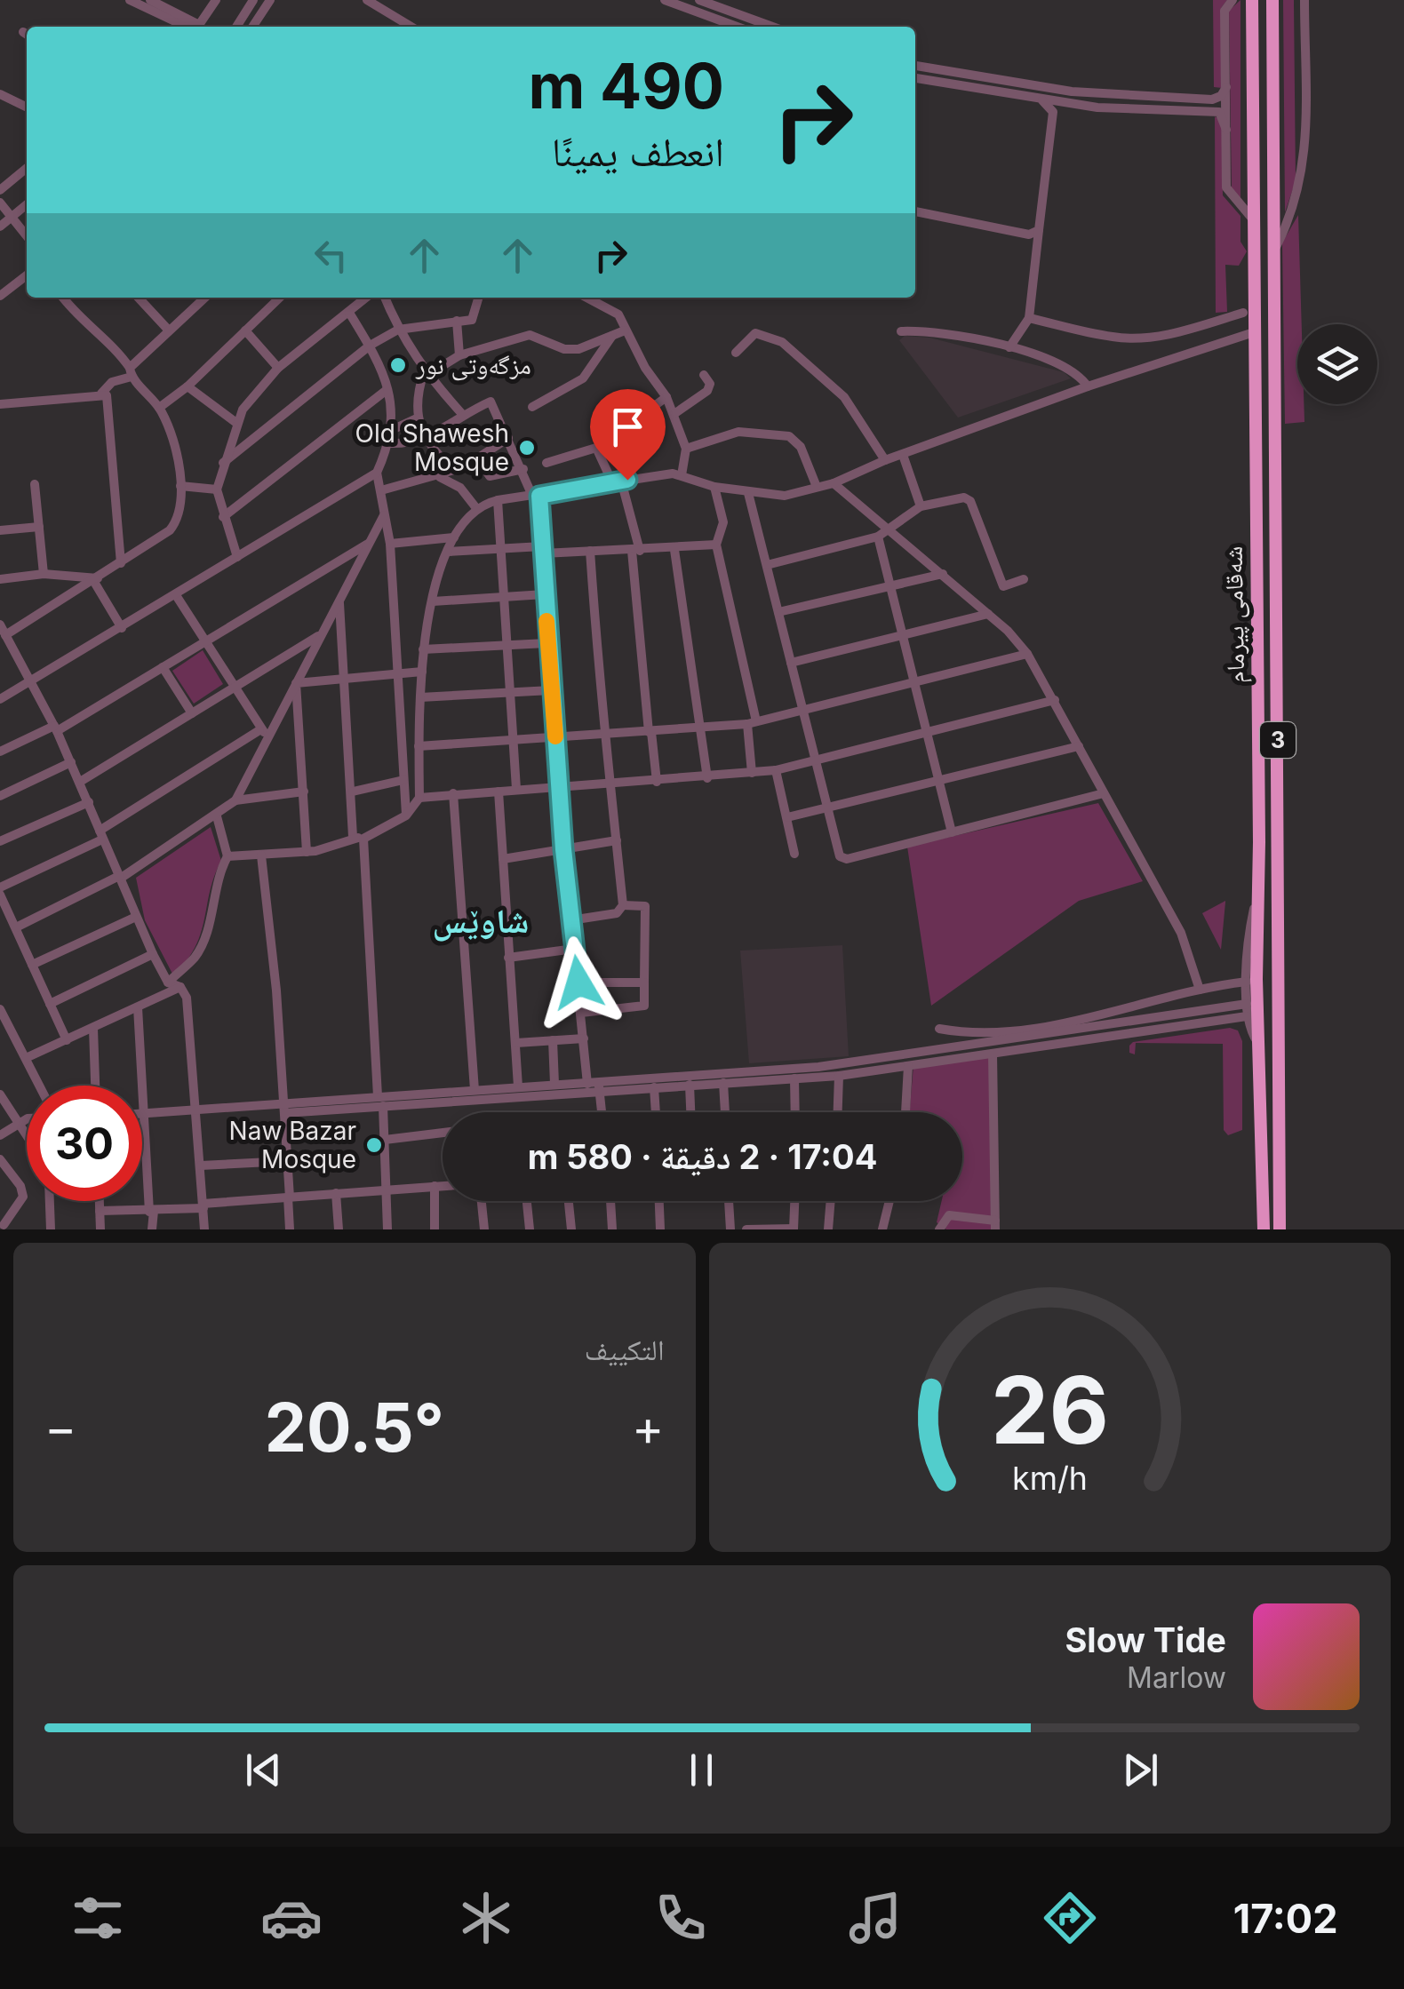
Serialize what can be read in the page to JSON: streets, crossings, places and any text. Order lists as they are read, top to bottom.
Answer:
{
  "streets": {
    "highway": ["شەقامی پیرمام", "3"]
  },
  "districts": ["شاوێس"],
  "places": ["مزگەوتی نور", "Old Shawesh Mosque", "Naw Bazar Mosque"],
  "page": {
    "turn": ["490 m", "انعطف يمينًا"],
    "limit": "30",
    "trip": "17:04 · 2 دقيقة · 580 m",
    "tile": "التكييف",
    "heat": ["−", "20.5°", "+"],
    "song": ["Slow Tide", "Marlow"],
    "tabs": "17:02",
    "gauge": ["26", "km/h"]
  }
}
